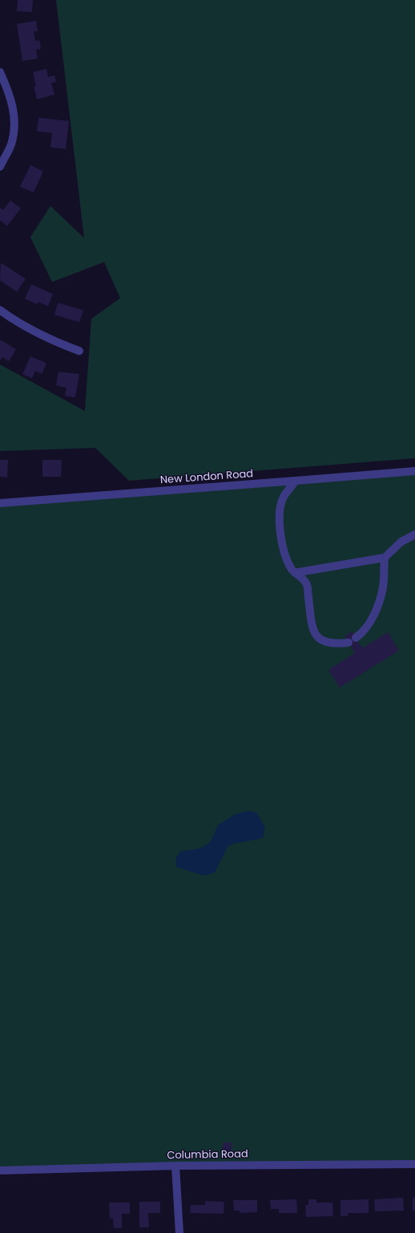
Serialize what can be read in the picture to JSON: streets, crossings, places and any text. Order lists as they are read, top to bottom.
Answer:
{
  "streets": {
    "street": ["New London Road", "Columbia Road"]
  }
}
